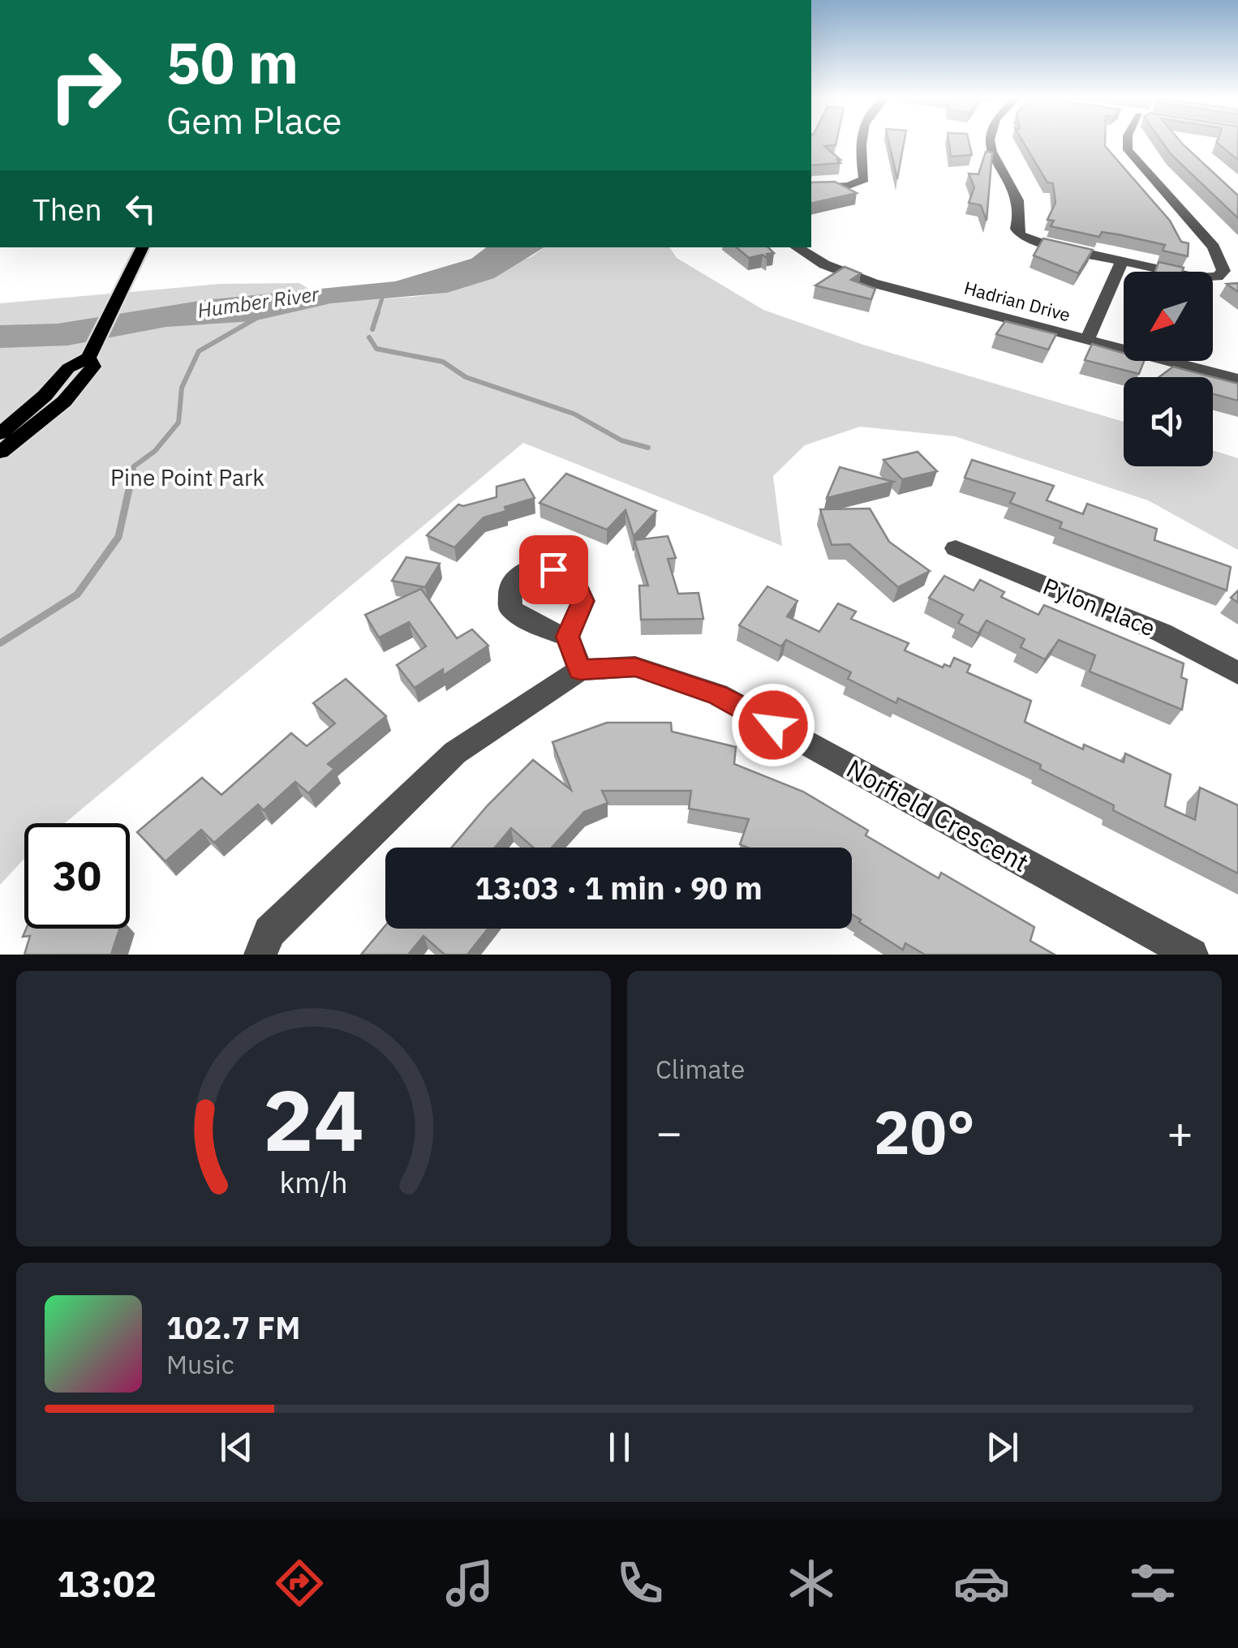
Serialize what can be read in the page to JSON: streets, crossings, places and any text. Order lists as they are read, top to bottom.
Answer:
{
  "streets": {
    "street": ["Hadrian Drive", "Pylon Place", "Norfield Crescent"]
  },
  "water": ["Humber River"],
  "parks": ["Pine Point Park"],
  "north": "bottom left",
  "page": {
    "turn": ["50 m", "Gem Place"],
    "then": "Then",
    "limit": "30",
    "trip": "13:03 · 1 min · 90 m",
    "tile": "Climate",
    "heat": ["−", "20°", "+"],
    "song": ["102.7 FM", "Music"],
    "tabs": "13:02",
    "gauge": ["24", "km/h"]
  }
}
